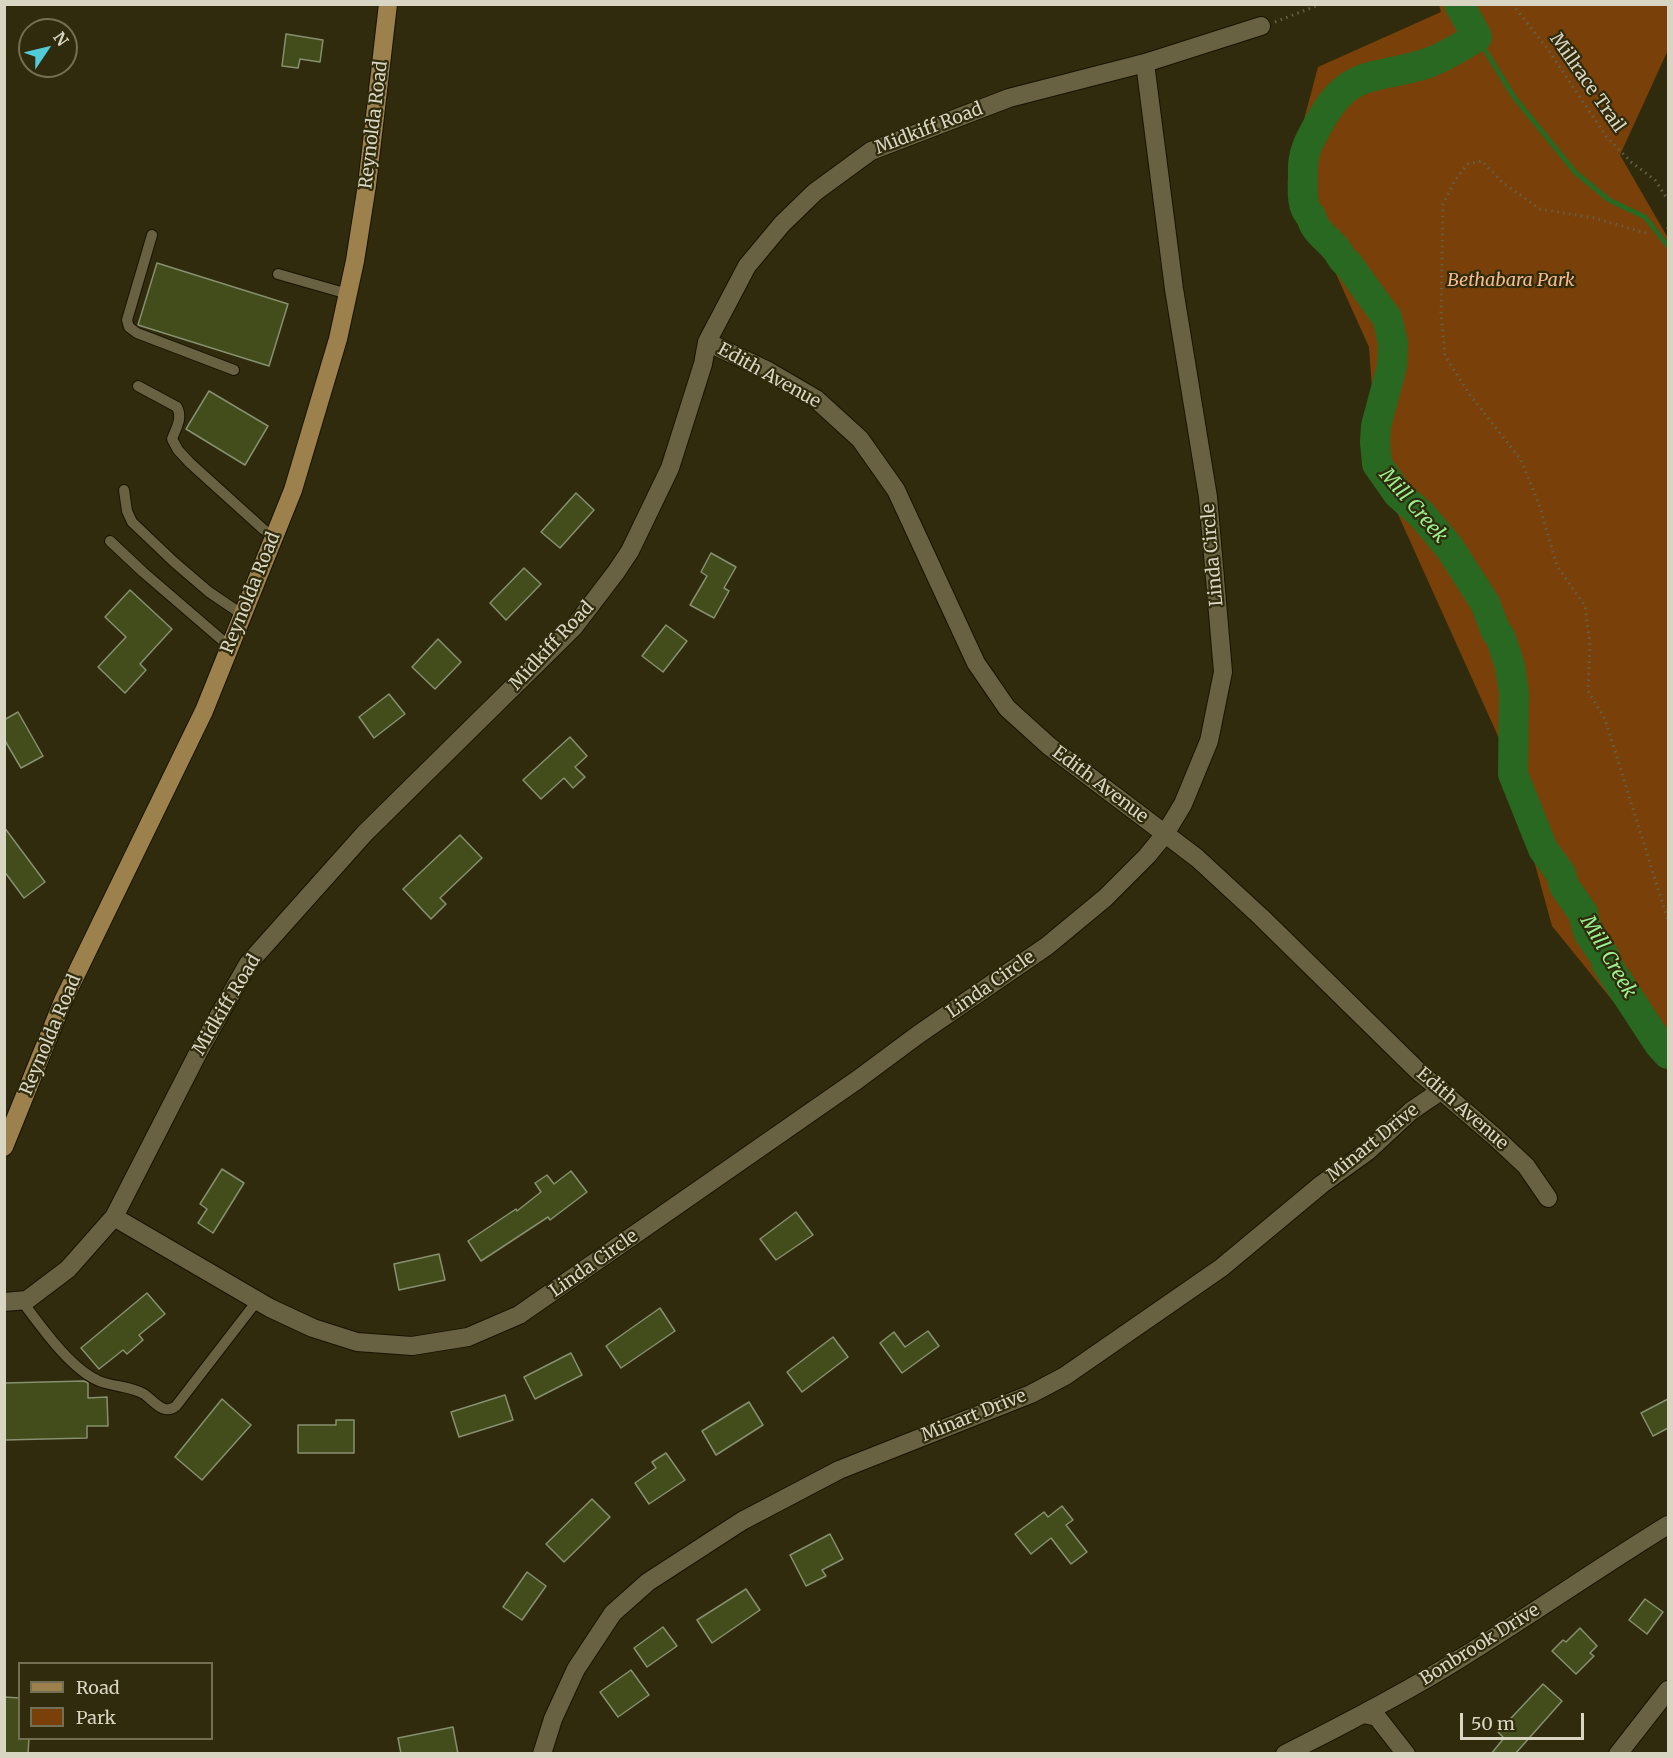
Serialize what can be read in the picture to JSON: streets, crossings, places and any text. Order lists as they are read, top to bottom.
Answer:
{
  "streets": {
    "main road": ["Reynolda Road"],
    "street": [
      "Midkiff Road",
      "Edith Avenue",
      "Linda Circle",
      "Minart Drive",
      "Bonbrook Drive"
    ],
    "path": ["Millrace Trail"]
  },
  "crossings": [
    ["Midkiff Road", "Edith Avenue"],
    ["Midkiff Road", "Linda Circle"],
    ["Edith Avenue", "Linda Circle"],
    ["Edith Avenue", "Minart Drive"]
  ],
  "water": ["Mill Creek"],
  "parks": ["Bethabara Park"],
  "legend": ["Road", "Park"],
  "scale_bar": "50 m",
  "north": "top right"
}
